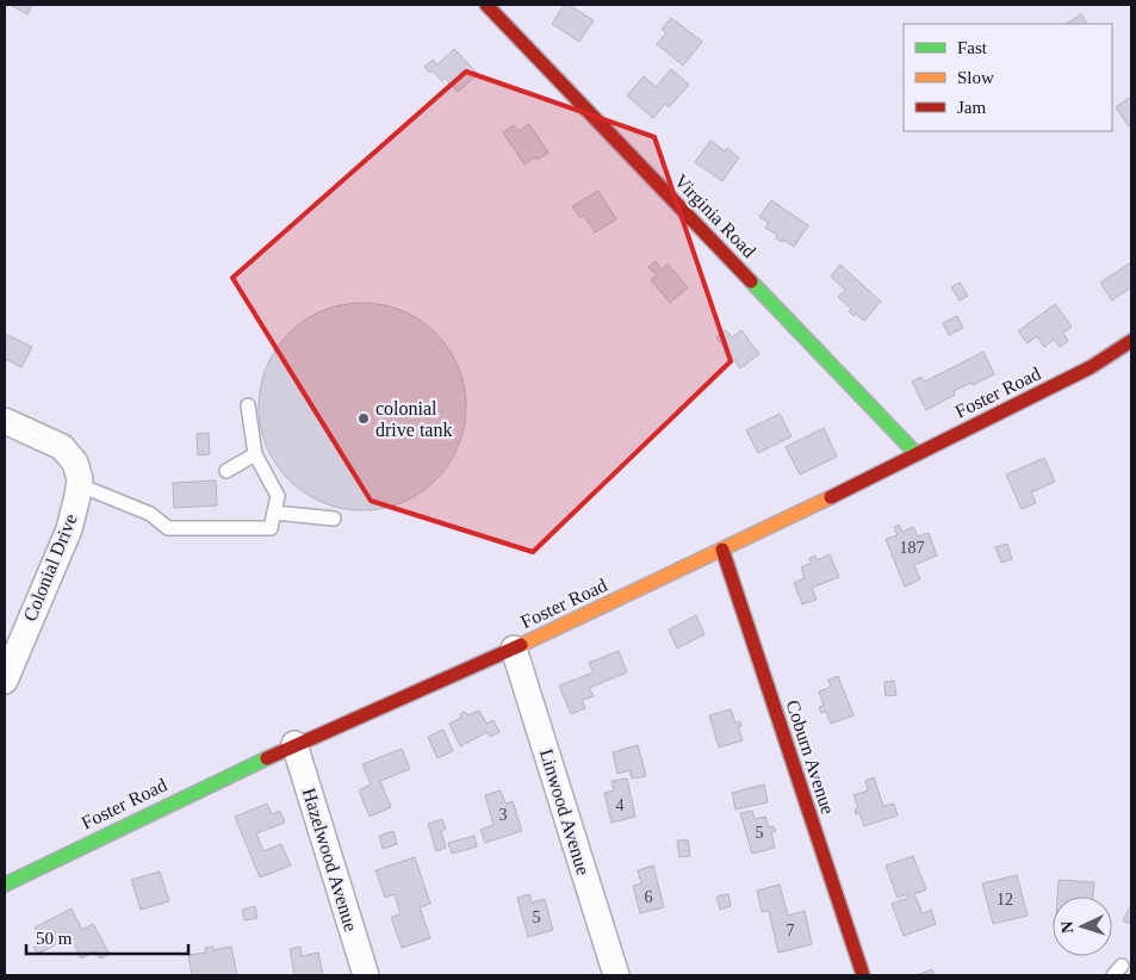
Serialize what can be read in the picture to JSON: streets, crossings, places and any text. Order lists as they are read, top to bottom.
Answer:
{
  "streets": {
    "street": [
      "Virginia Road",
      "Foster Road",
      "Colonial Drive",
      "Coburn Avenue",
      "Linwood Avenue",
      "Hazelwood Avenue"
    ]
  },
  "crossings": [
    ["Virginia Road", "Foster Road"],
    ["Foster Road", "Coburn Avenue"],
    ["Foster Road", "Linwood Avenue"],
    ["Foster Road", "Hazelwood Avenue"]
  ],
  "places": ["colonial drive tank"],
  "house_numbers": [
    "187",
    "4",
    "3",
    "5",
    "6",
    "12",
    "5",
    "7"
  ],
  "legend": ["Fast", "Slow", "Jam"],
  "scale_bar": "50 m",
  "north": "left"
}
